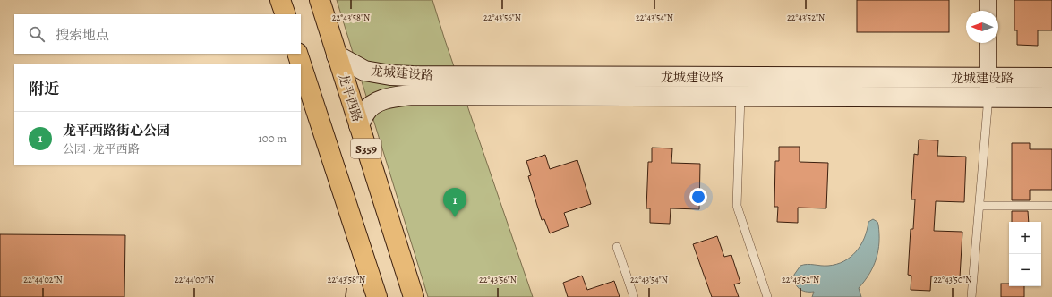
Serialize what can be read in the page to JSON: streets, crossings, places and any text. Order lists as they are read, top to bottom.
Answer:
{
  "streets": {
    "main road": ["龙平西路", "S359"],
    "street": ["龙城建设路"]
  },
  "crossings": [
    ["龙城建设路", "龙平西路"]
  ],
  "north": "left",
  "page": {
    "search": "搜索地点",
    "heading": "附近",
    "list": [
      {
        "mark": "1",
        "name": "龙平西路街心公园",
        "note": "公园 · 龙平西路",
        "value": "100 m"
      }
    ],
    "pins": "1",
    "map_buttons": ["+", "−"]
  },
  "coordinates": [
    "22°43'58\"N",
    "22°43'56\"N",
    "22°43'54\"N",
    "22°43'52\"N",
    "22°44'02\"N",
    "22°44'00\"N",
    "22°43'50\"N"
  ]
}
